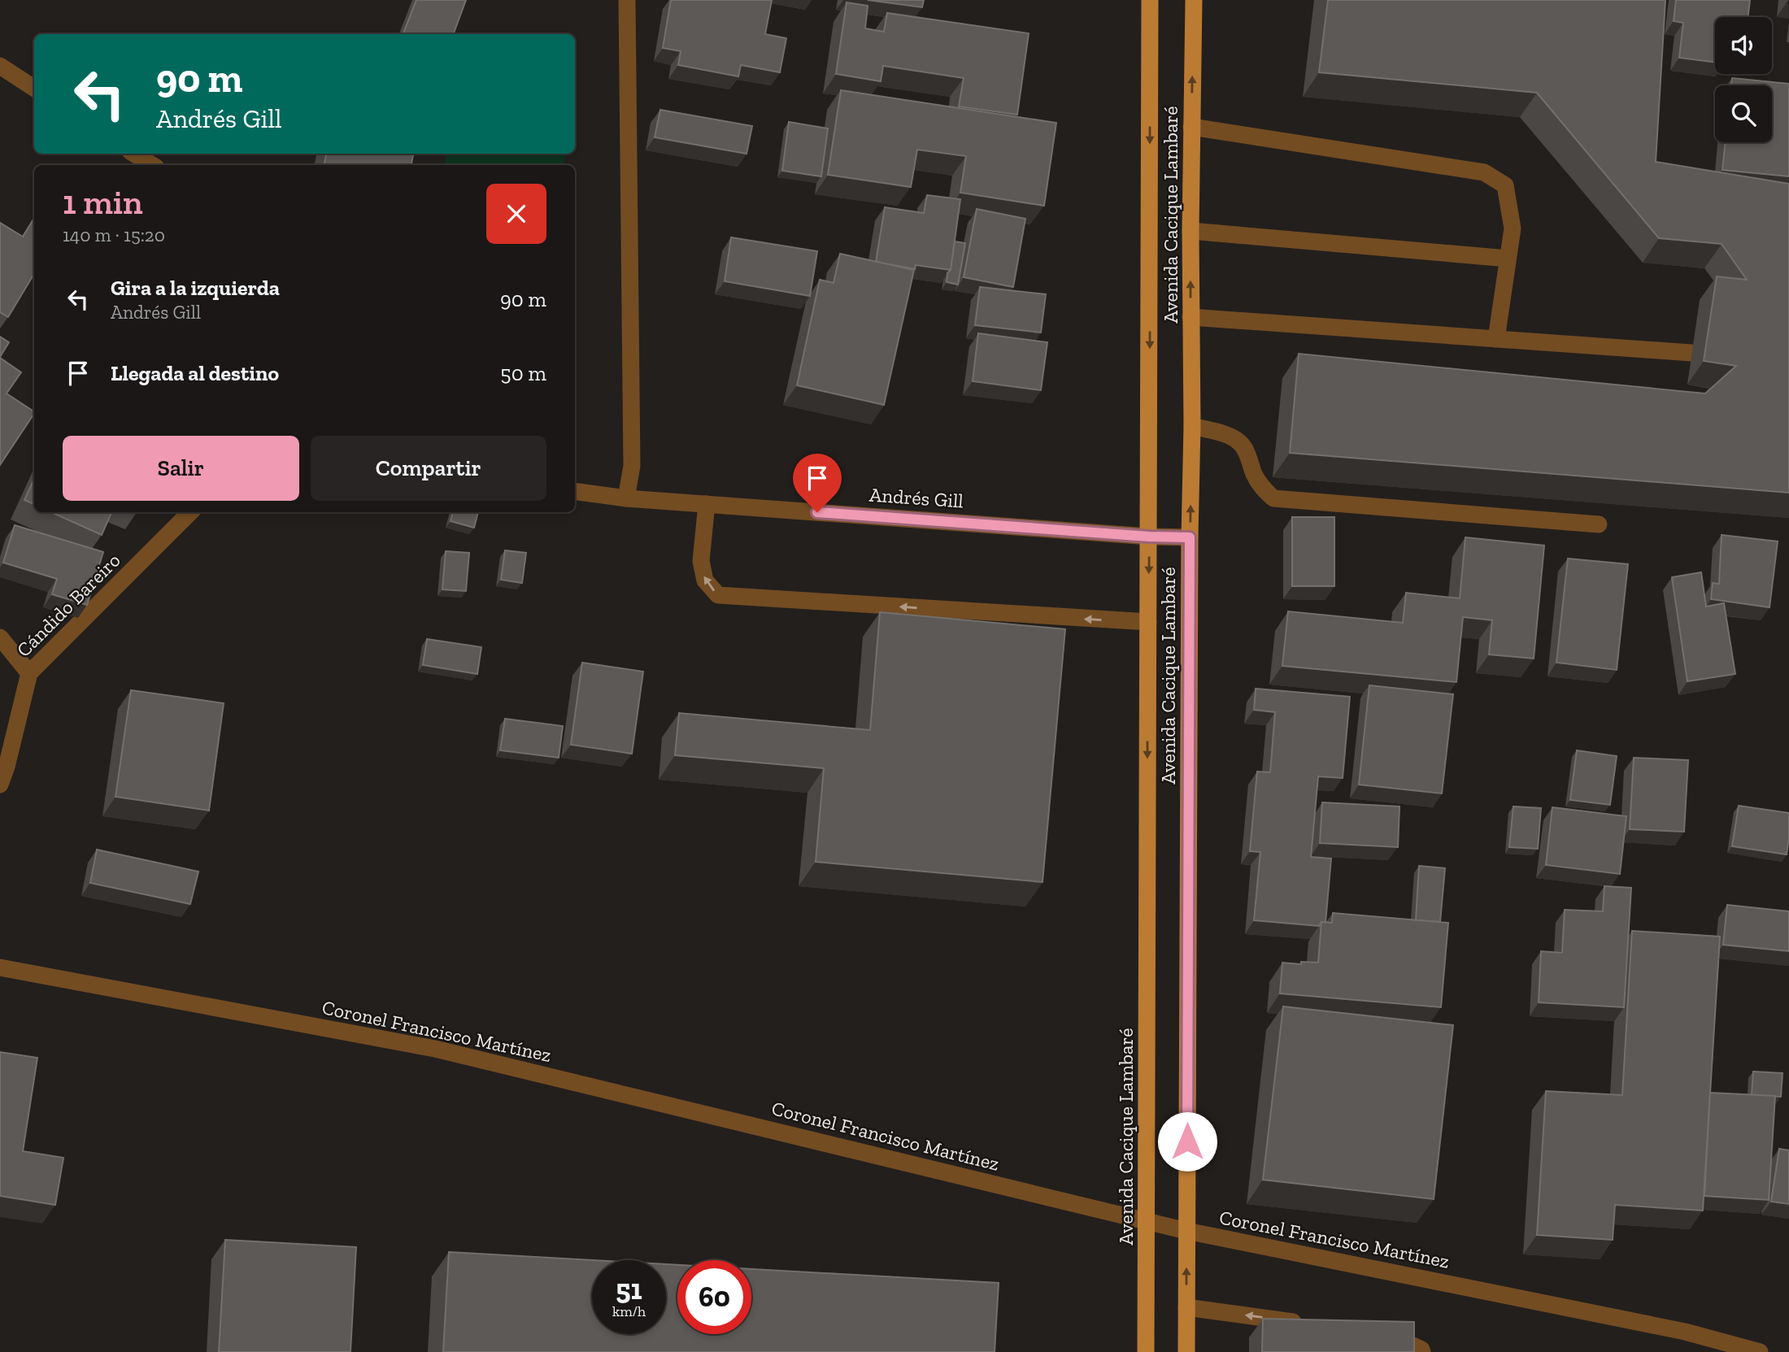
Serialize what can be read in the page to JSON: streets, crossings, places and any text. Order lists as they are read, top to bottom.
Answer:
{
  "streets": {
    "main road": ["Avenida Cacique Lambaré"],
    "street": ["Andrés Gill", "Cándido Bareiro", "Coronel Francisco Martínez"]
  },
  "crossings": [
    ["Avenida Cacique Lambaré", "Andrés Gill"],
    ["Avenida Cacique Lambaré", "Coronel Francisco Martínez"]
  ],
  "page": {
    "turn": ["90 m", "Andrés Gill"],
    "heading": ["1 min", "140 m · 15:20"],
    "list": [
      {
        "name": "Gira a la izquierda",
        "note": "Andrés Gill",
        "value": "90 m"
      },
      {
        "name": "Llegada al destino",
        "value": "50 m"
      }
    ],
    "buttons": ["Salir", "Compartir"],
    "speed": "51 km/h",
    "limit": "60"
  }
}
